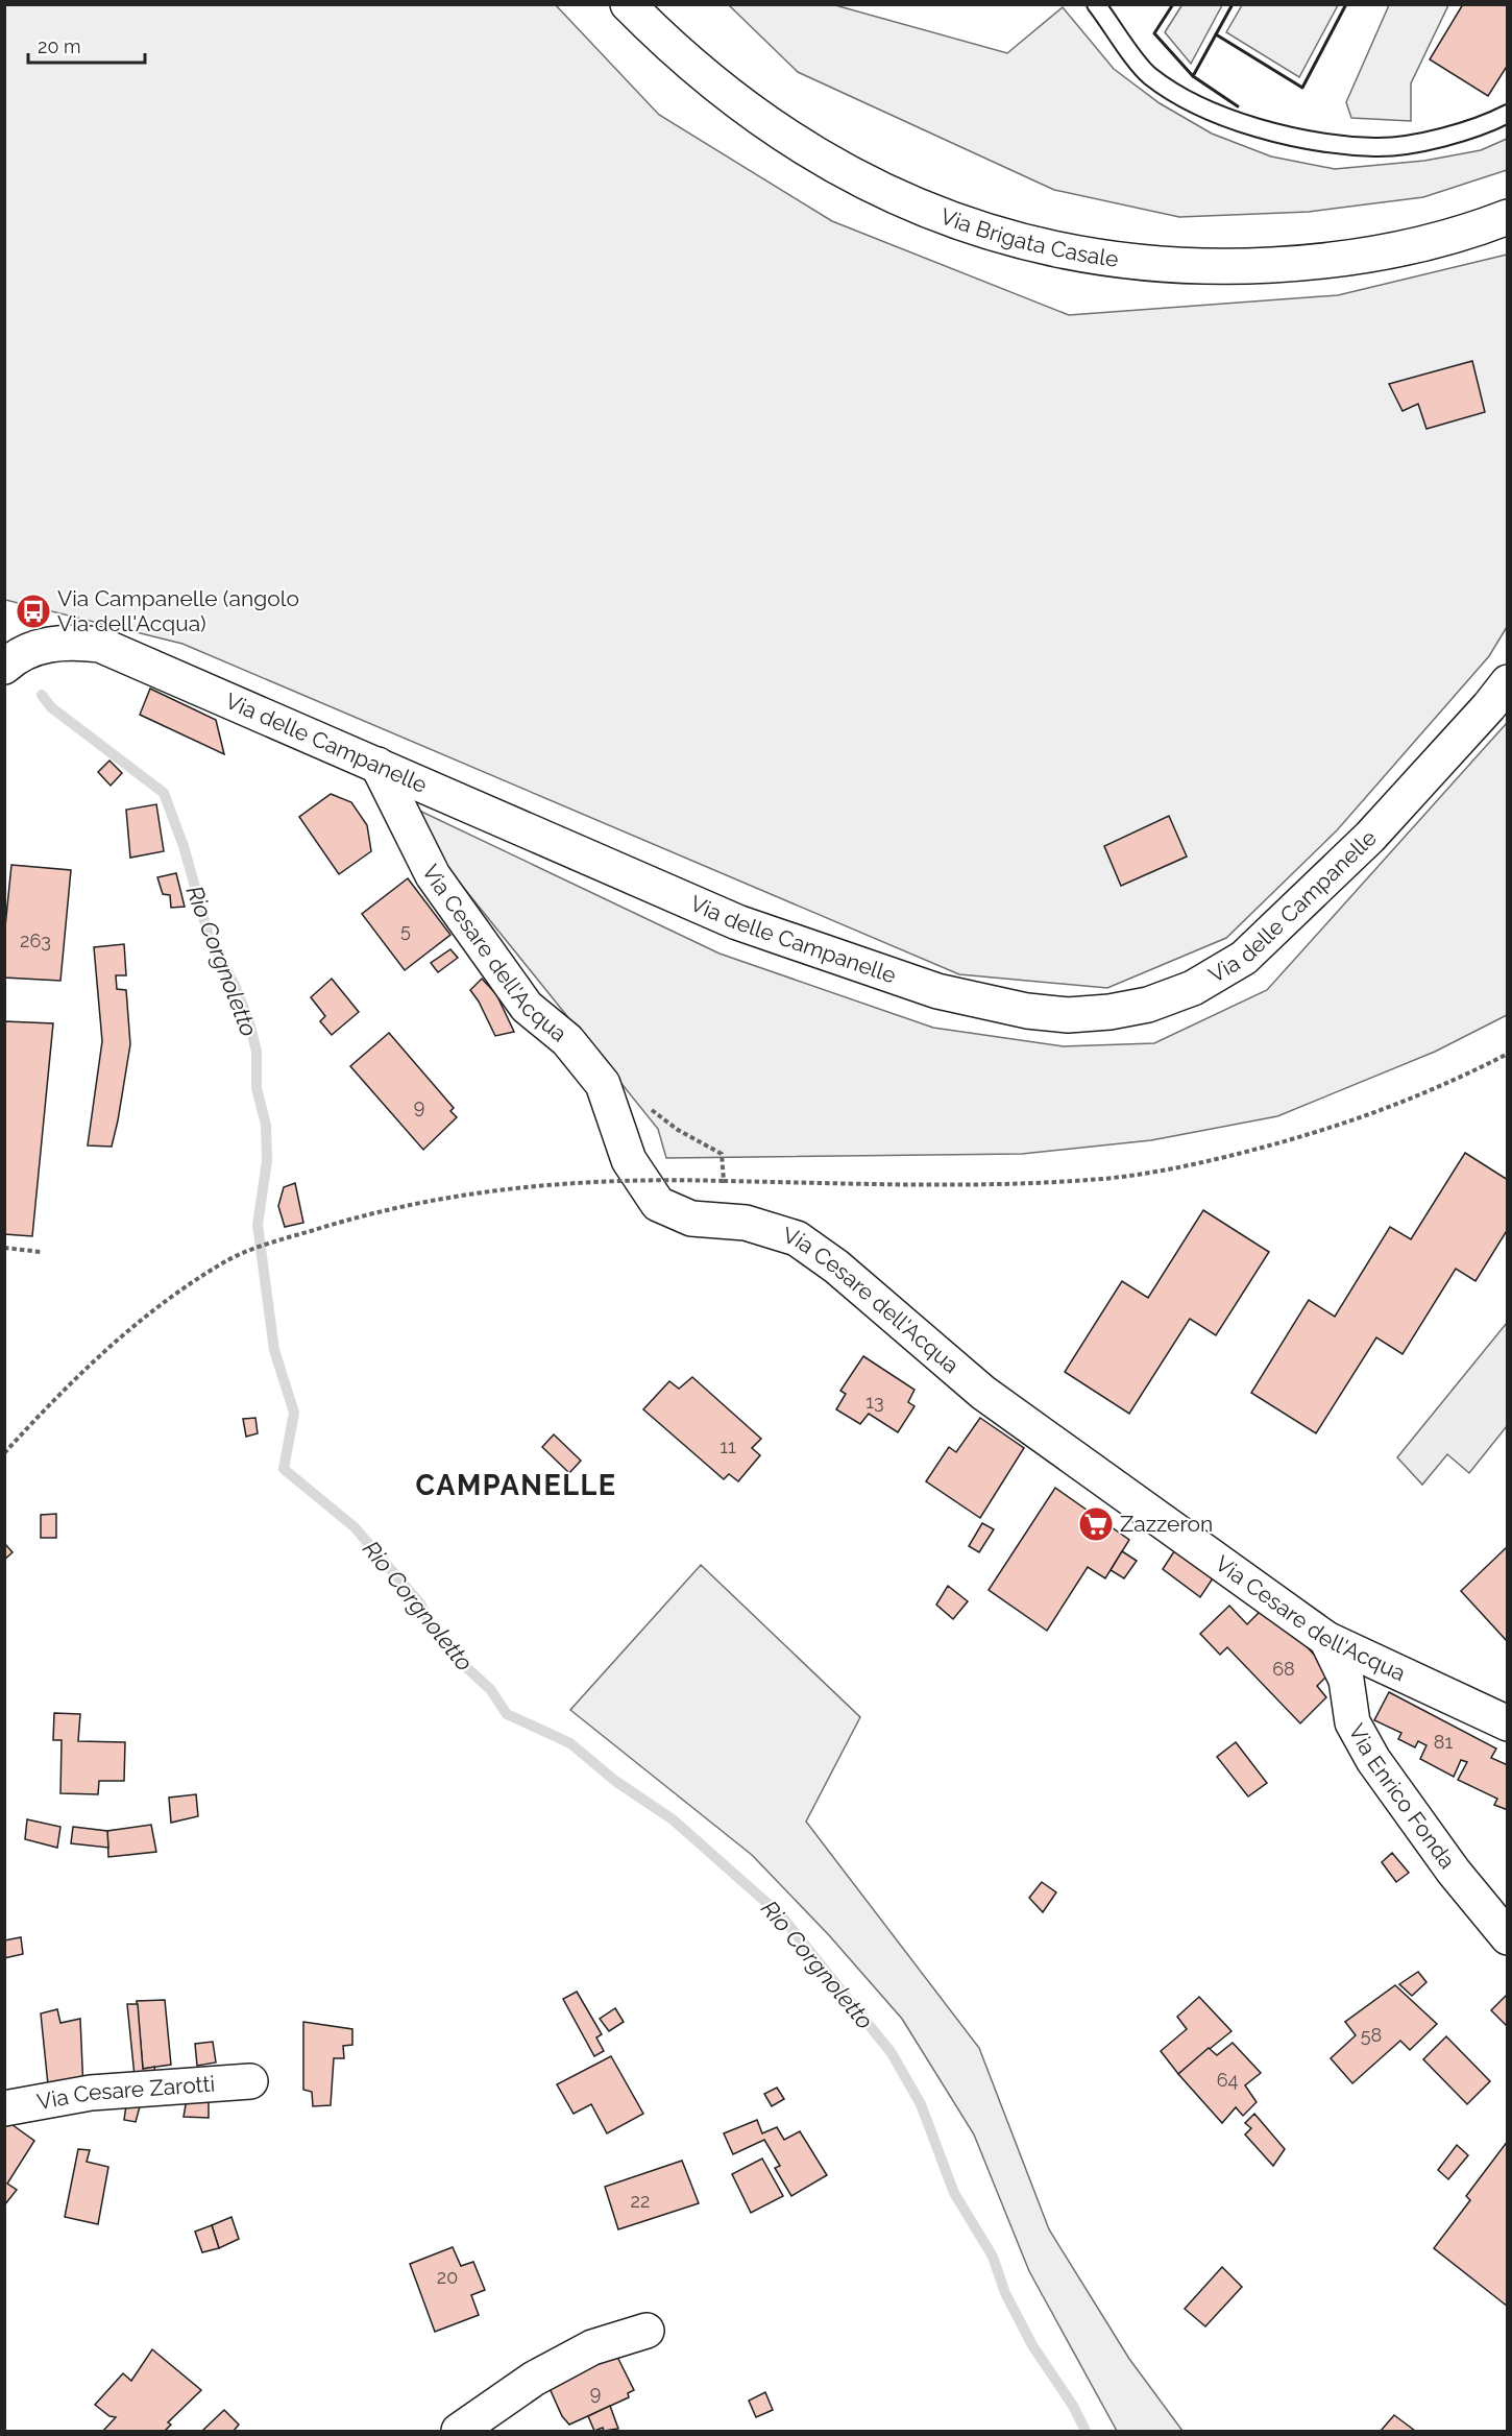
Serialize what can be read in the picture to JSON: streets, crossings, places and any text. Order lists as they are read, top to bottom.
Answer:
{
  "streets": {
    "street": [
      "Via Brigata Casale",
      "Via delle Campanelle",
      "Via Cesare dell'Acqua",
      "Via Enrico Fonda",
      "Via Cesare Zarotti"
    ]
  },
  "crossings": [
    ["Via delle Campanelle", "Via Cesare dell'Acqua"],
    ["Via Cesare dell'Acqua", "Via Enrico Fonda"]
  ],
  "districts": ["CAMPANELLE"],
  "water": ["Rio Corgnoletto"],
  "places": {
    "bus stop": ["Via Campanelle (angolo Via dell'Acqua)"],
    "supermarket": ["Zazzeron"]
  },
  "house_numbers": [
    "5",
    "263",
    "9",
    "13",
    "11",
    "68",
    "81",
    "58",
    "64",
    "22",
    "20",
    "9"
  ],
  "scale_bar": "20 m"
}
